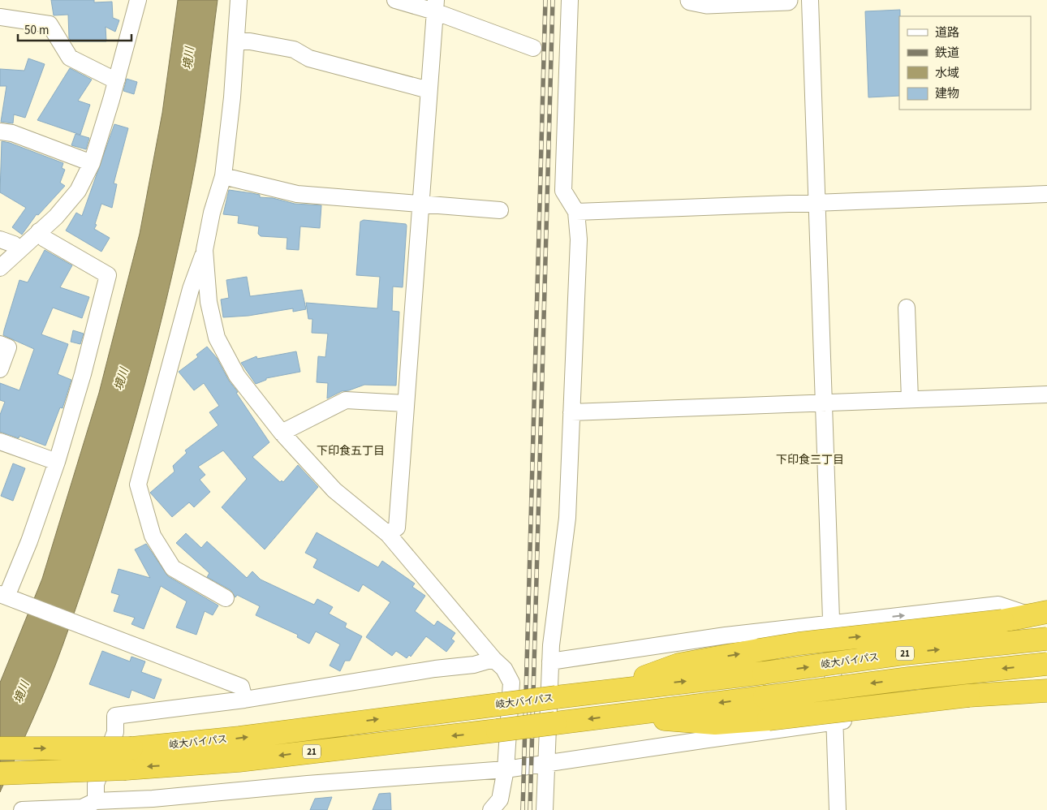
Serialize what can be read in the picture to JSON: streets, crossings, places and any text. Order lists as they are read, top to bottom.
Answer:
{
  "streets": {
    "highway": ["21", "岐大バイパス"]
  },
  "crossings": [
    ["21", "岐大バイパス"]
  ],
  "districts": ["下印食五丁目", "下印食三丁目"],
  "water": ["境川"],
  "legend": [
    "道路",
    "鉄道",
    "水域",
    "建物"
  ],
  "scale_bar": "50 m"
}
